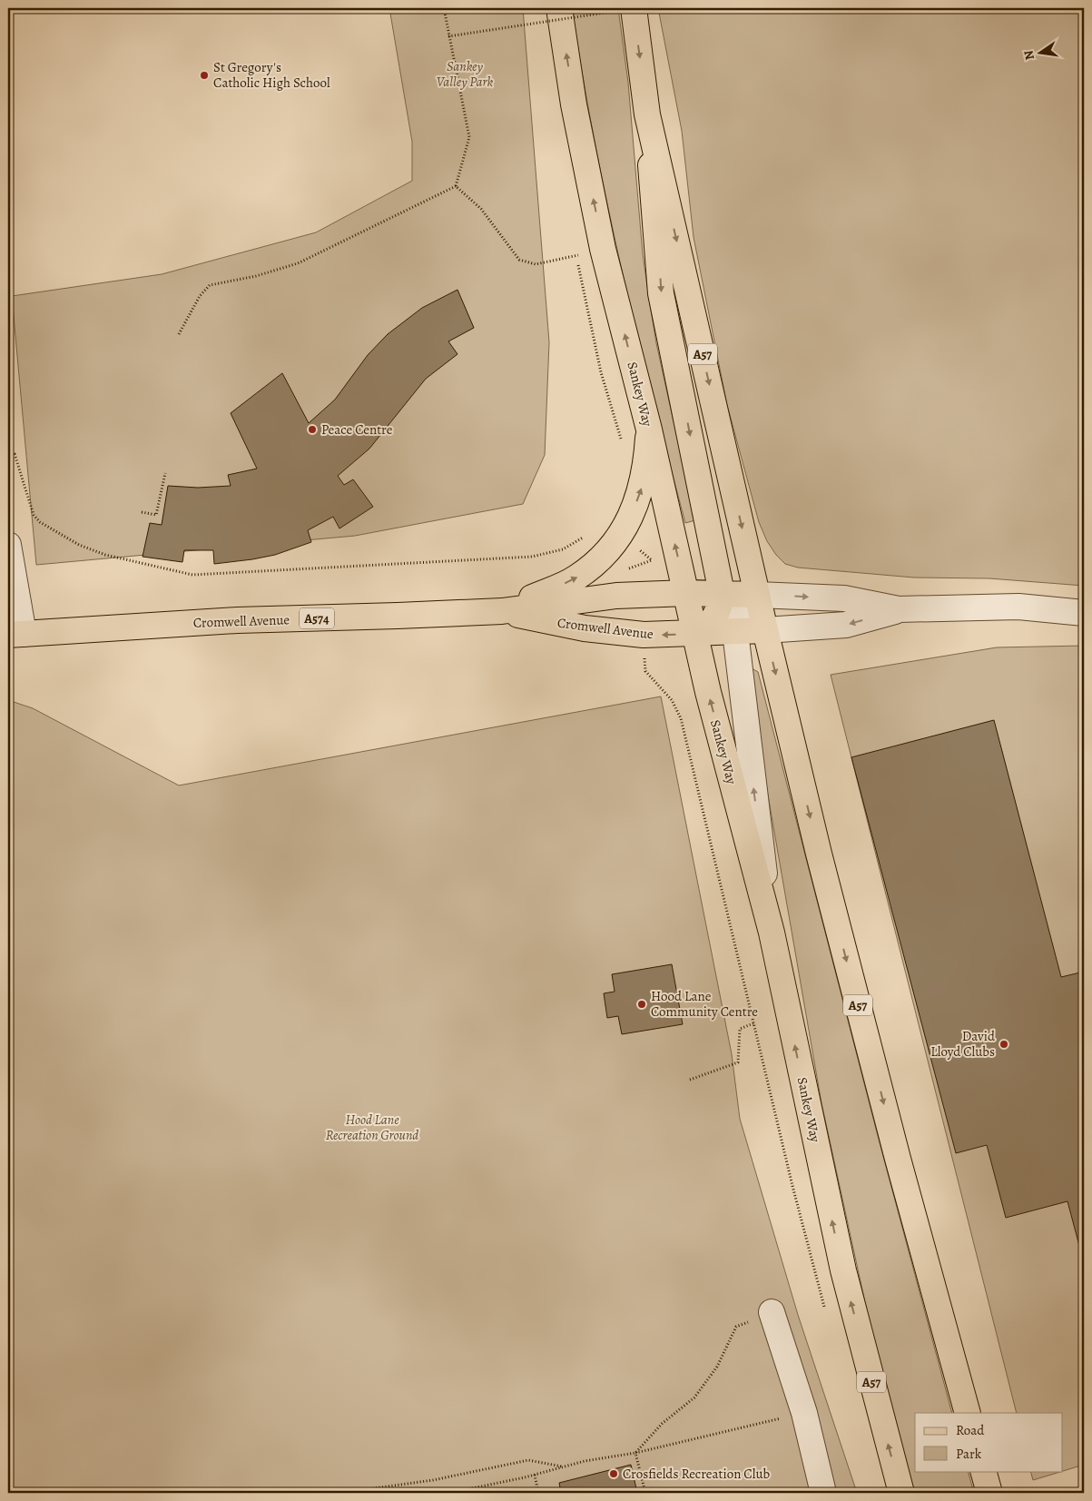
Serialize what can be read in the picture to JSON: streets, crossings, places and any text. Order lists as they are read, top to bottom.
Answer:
{
  "streets": {
    "main road": [
      "A57",
      "Sankey Way",
      "A574",
      "Cromwell Avenue"
    ]
  },
  "crossings": [
    ["A57", "Sankey Way"],
    ["A57", "Cromwell Avenue"],
    ["Sankey Way", "A574"],
    ["Sankey Way", "Cromwell Avenue"],
    ["A574", "Cromwell Avenue"]
  ],
  "parks": ["Sankey Valley Park", "Hood Lane Recreation Ground"],
  "places": [
    "St Gregory's Catholic High School",
    "Peace Centre",
    "Hood Lane Community Centre",
    "David Lloyd Clubs",
    "Crosfields Recreation Club"
  ],
  "legend": ["Road", "Park"],
  "north": "left"
}
